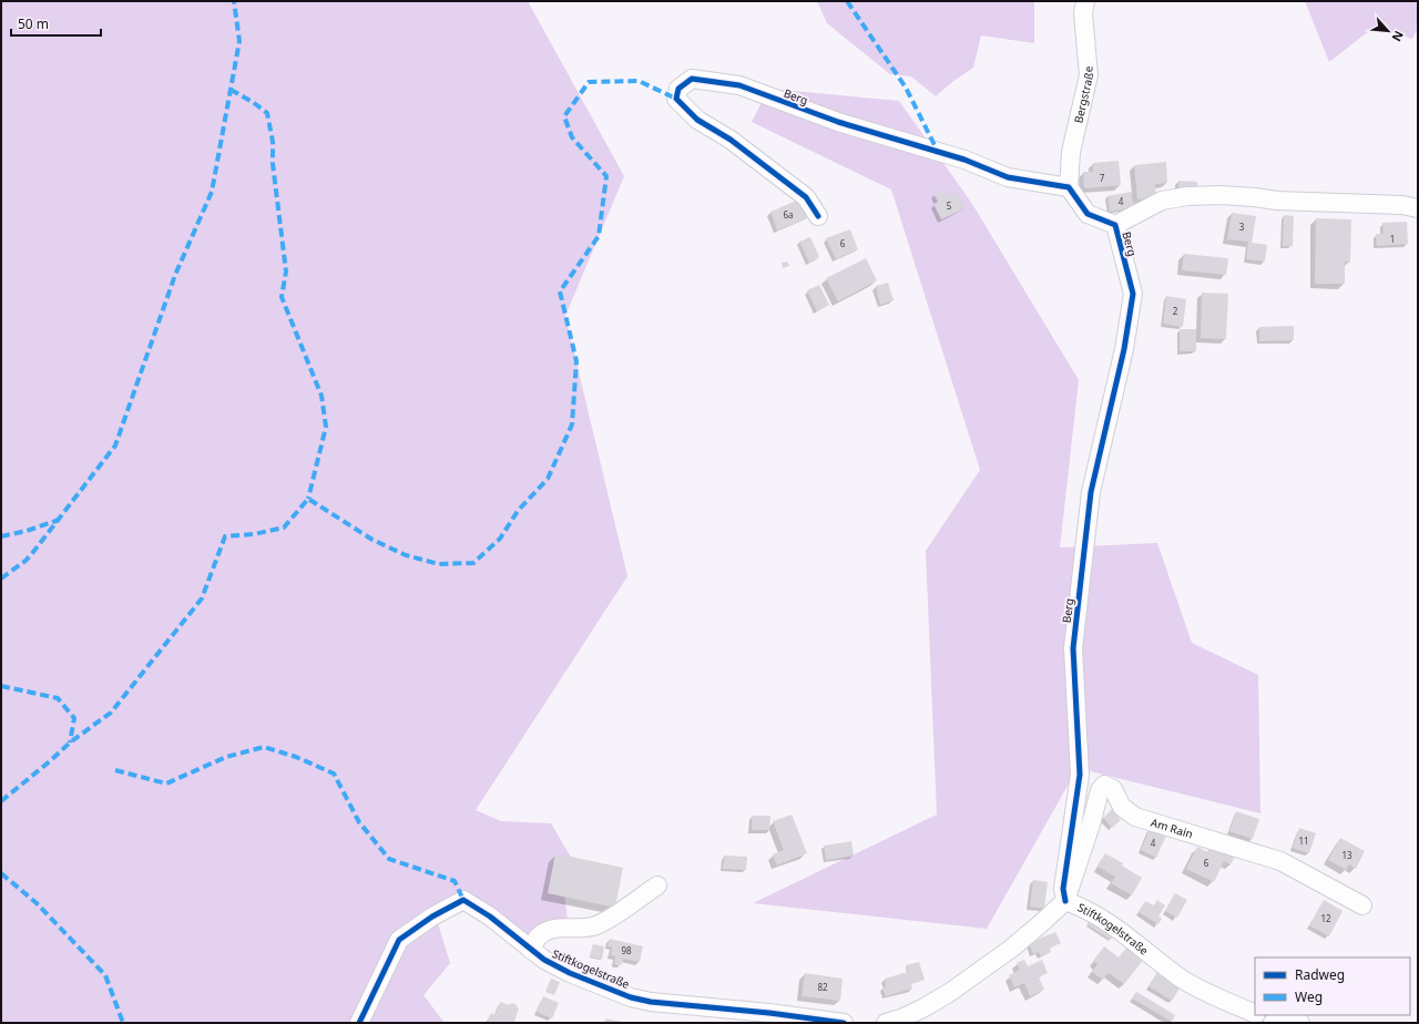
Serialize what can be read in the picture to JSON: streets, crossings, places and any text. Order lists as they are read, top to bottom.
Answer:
{
  "streets": {
    "street": [
      "Bergstraße",
      "Berg",
      "Am Rain",
      "Stiftkogelstraße"
    ]
  },
  "crossings": [
    ["Bergstraße", "Berg"],
    ["Berg", "Am Rain"],
    ["Berg", "Stiftkogelstraße"],
    ["Am Rain", "Stiftkogelstraße"]
  ],
  "house_numbers": [
    "7",
    "4",
    "5",
    "6a",
    "3",
    "1",
    "6",
    "2",
    "11",
    "4",
    "13",
    "6",
    "12",
    "98",
    "82"
  ],
  "legend": ["Radweg", "Weg"],
  "scale_bar": "50 m",
  "north": "bottom right"
}
